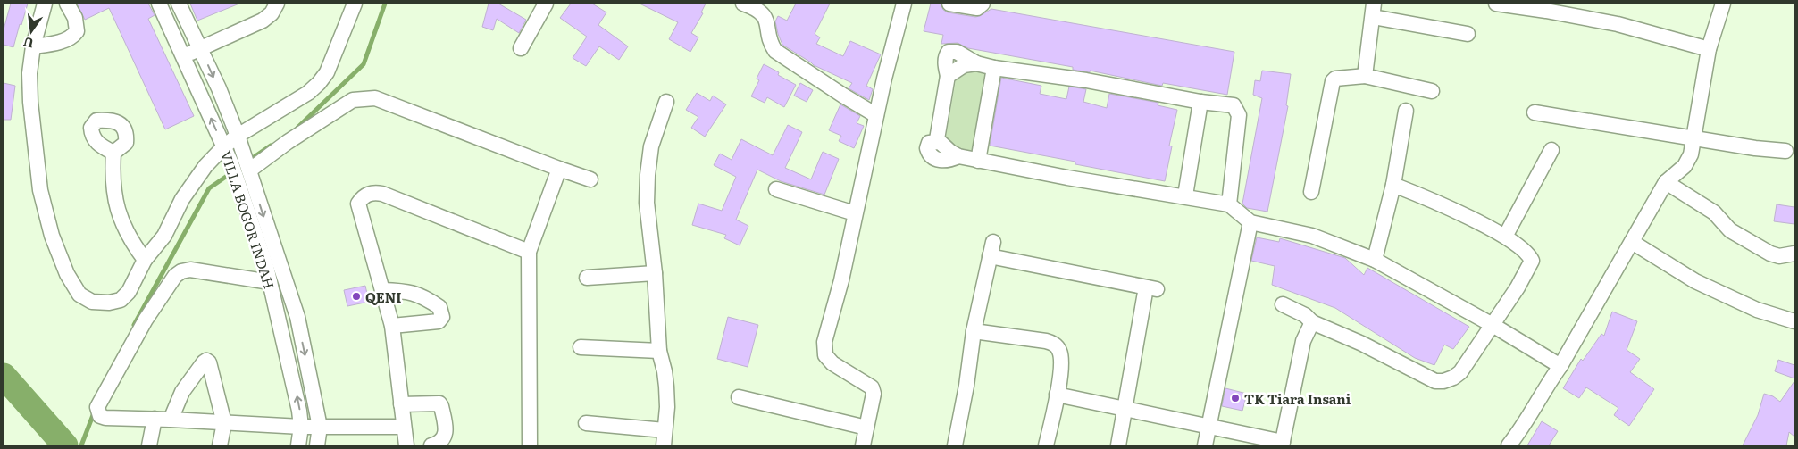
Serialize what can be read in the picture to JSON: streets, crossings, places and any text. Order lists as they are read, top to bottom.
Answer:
{
  "streets": {
    "street": ["VILLA BOGOR INDAH"]
  },
  "places": ["QENI", "TK Tiara Insani"],
  "north": "bottom"
}
